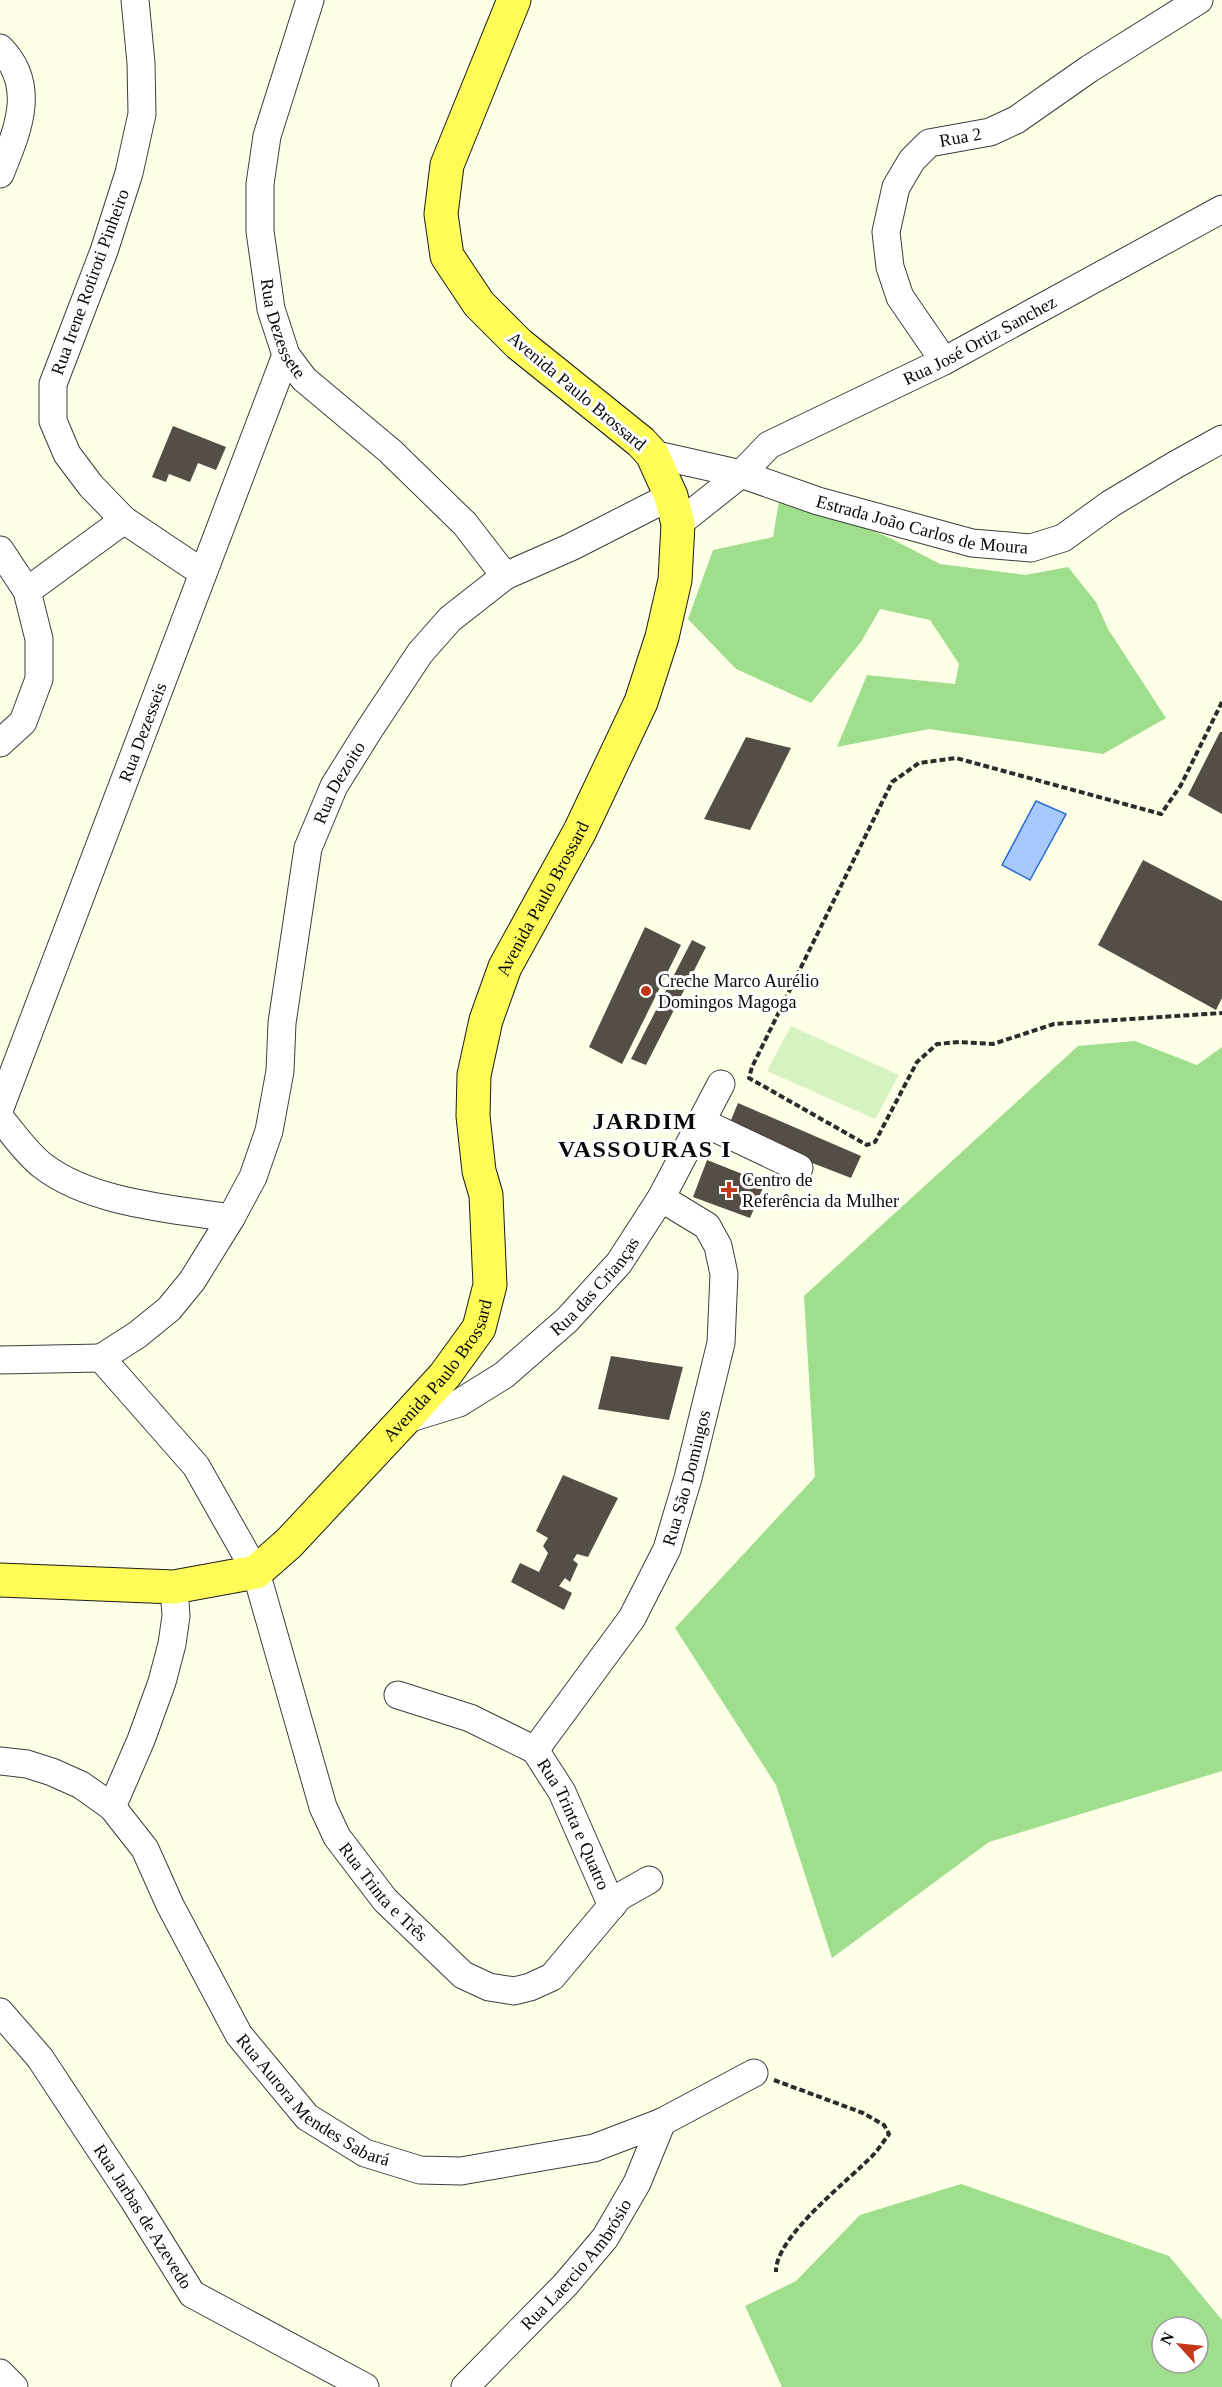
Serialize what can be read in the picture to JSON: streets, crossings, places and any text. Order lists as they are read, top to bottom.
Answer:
{
  "streets": {
    "main road": ["Avenida Paulo Brossard"],
    "street": [
      "Rua 2",
      "Rua Irene Rotiroti Pinheiro",
      "Rua Dezessete",
      "Rua José Ortiz Sanchez",
      "Estrada João Carlos de Moura",
      "Rua Dezesseis",
      "Rua Dezoito",
      "Rua das Crianças",
      "Rua São Domingos",
      "Rua Trinta e Quatro",
      "Rua Trinta e Três",
      "Rua Aurora Mendes Sabará",
      "Rua Jarbas de Azevedo",
      "Rua Laercio Ambrósio"
    ]
  },
  "crossings": [
    ["Rua 2", "Rua José Ortiz Sanchez"],
    ["Rua Irene Rotiroti Pinheiro", "Rua Dezesseis"],
    ["Rua Dezessete", "Rua Dezesseis"],
    ["Rua Dezessete", "Rua Dezoito"],
    ["Rua José Ortiz Sanchez", "Avenida Paulo Brossard"],
    ["Rua José Ortiz Sanchez", "Estrada João Carlos de Moura"],
    ["Rua José Ortiz Sanchez", "Rua Dezoito"],
    ["Avenida Paulo Brossard", "Estrada João Carlos de Moura"],
    ["Avenida Paulo Brossard", "Rua Dezoito"],
    ["Avenida Paulo Brossard", "Rua das Crianças"],
    ["Avenida Paulo Brossard", "Rua Trinta e Três"],
    ["Rua Dezoito", "Rua Trinta e Três"],
    ["Rua das Crianças", "Rua São Domingos"],
    ["Rua São Domingos", "Rua Trinta e Quatro"],
    ["Rua Trinta e Quatro", "Rua Trinta e Três"],
    ["Rua Aurora Mendes Sabará", "Rua Laercio Ambrósio"]
  ],
  "districts": ["JARDIM VASSOURAS I"],
  "places": {
    "other": ["Creche Marco Aurélio Domingos Magoga"],
    "health": ["Centro de Referência da Mulher"]
  },
  "north": "top left"
}
